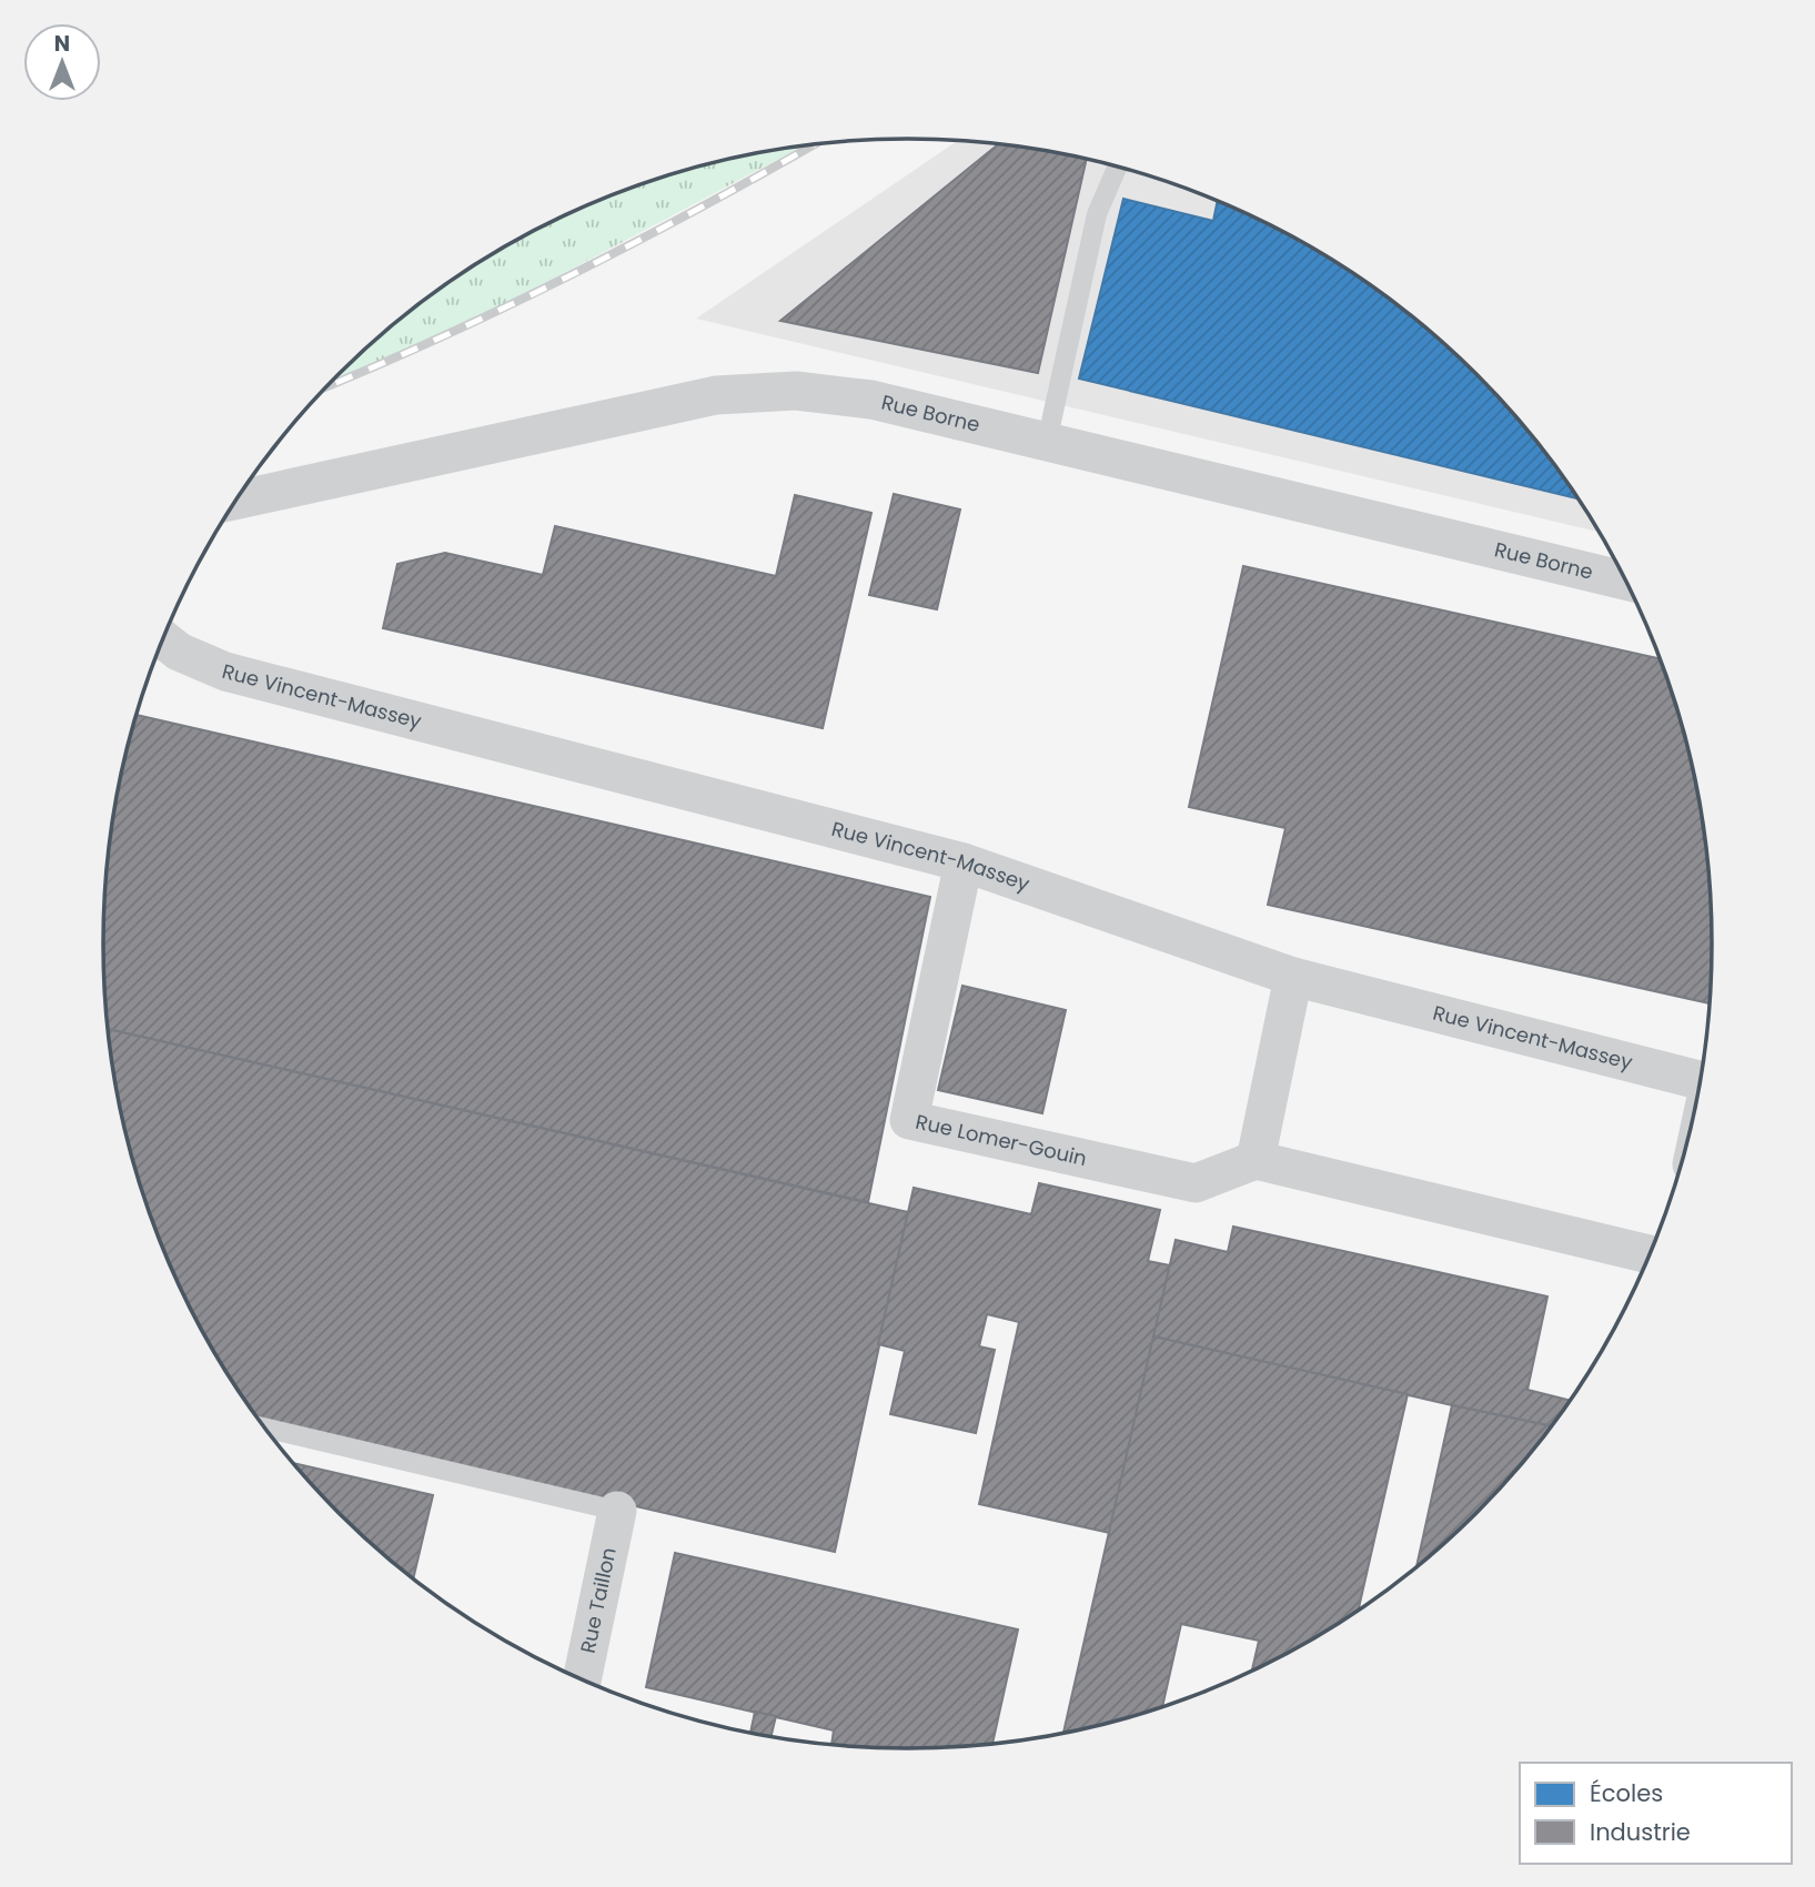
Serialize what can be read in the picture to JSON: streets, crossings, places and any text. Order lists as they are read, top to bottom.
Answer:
{
  "streets": {
    "street": [
      "Rue Borne",
      "Rue Vincent-Massey",
      "Rue Lomer-Gouin",
      "Rue Taillon"
    ]
  },
  "crossings": [
    ["Rue Vincent-Massey", "Rue Lomer-Gouin"]
  ],
  "legend": ["Écoles", "Industrie"],
  "north": "top"
}
